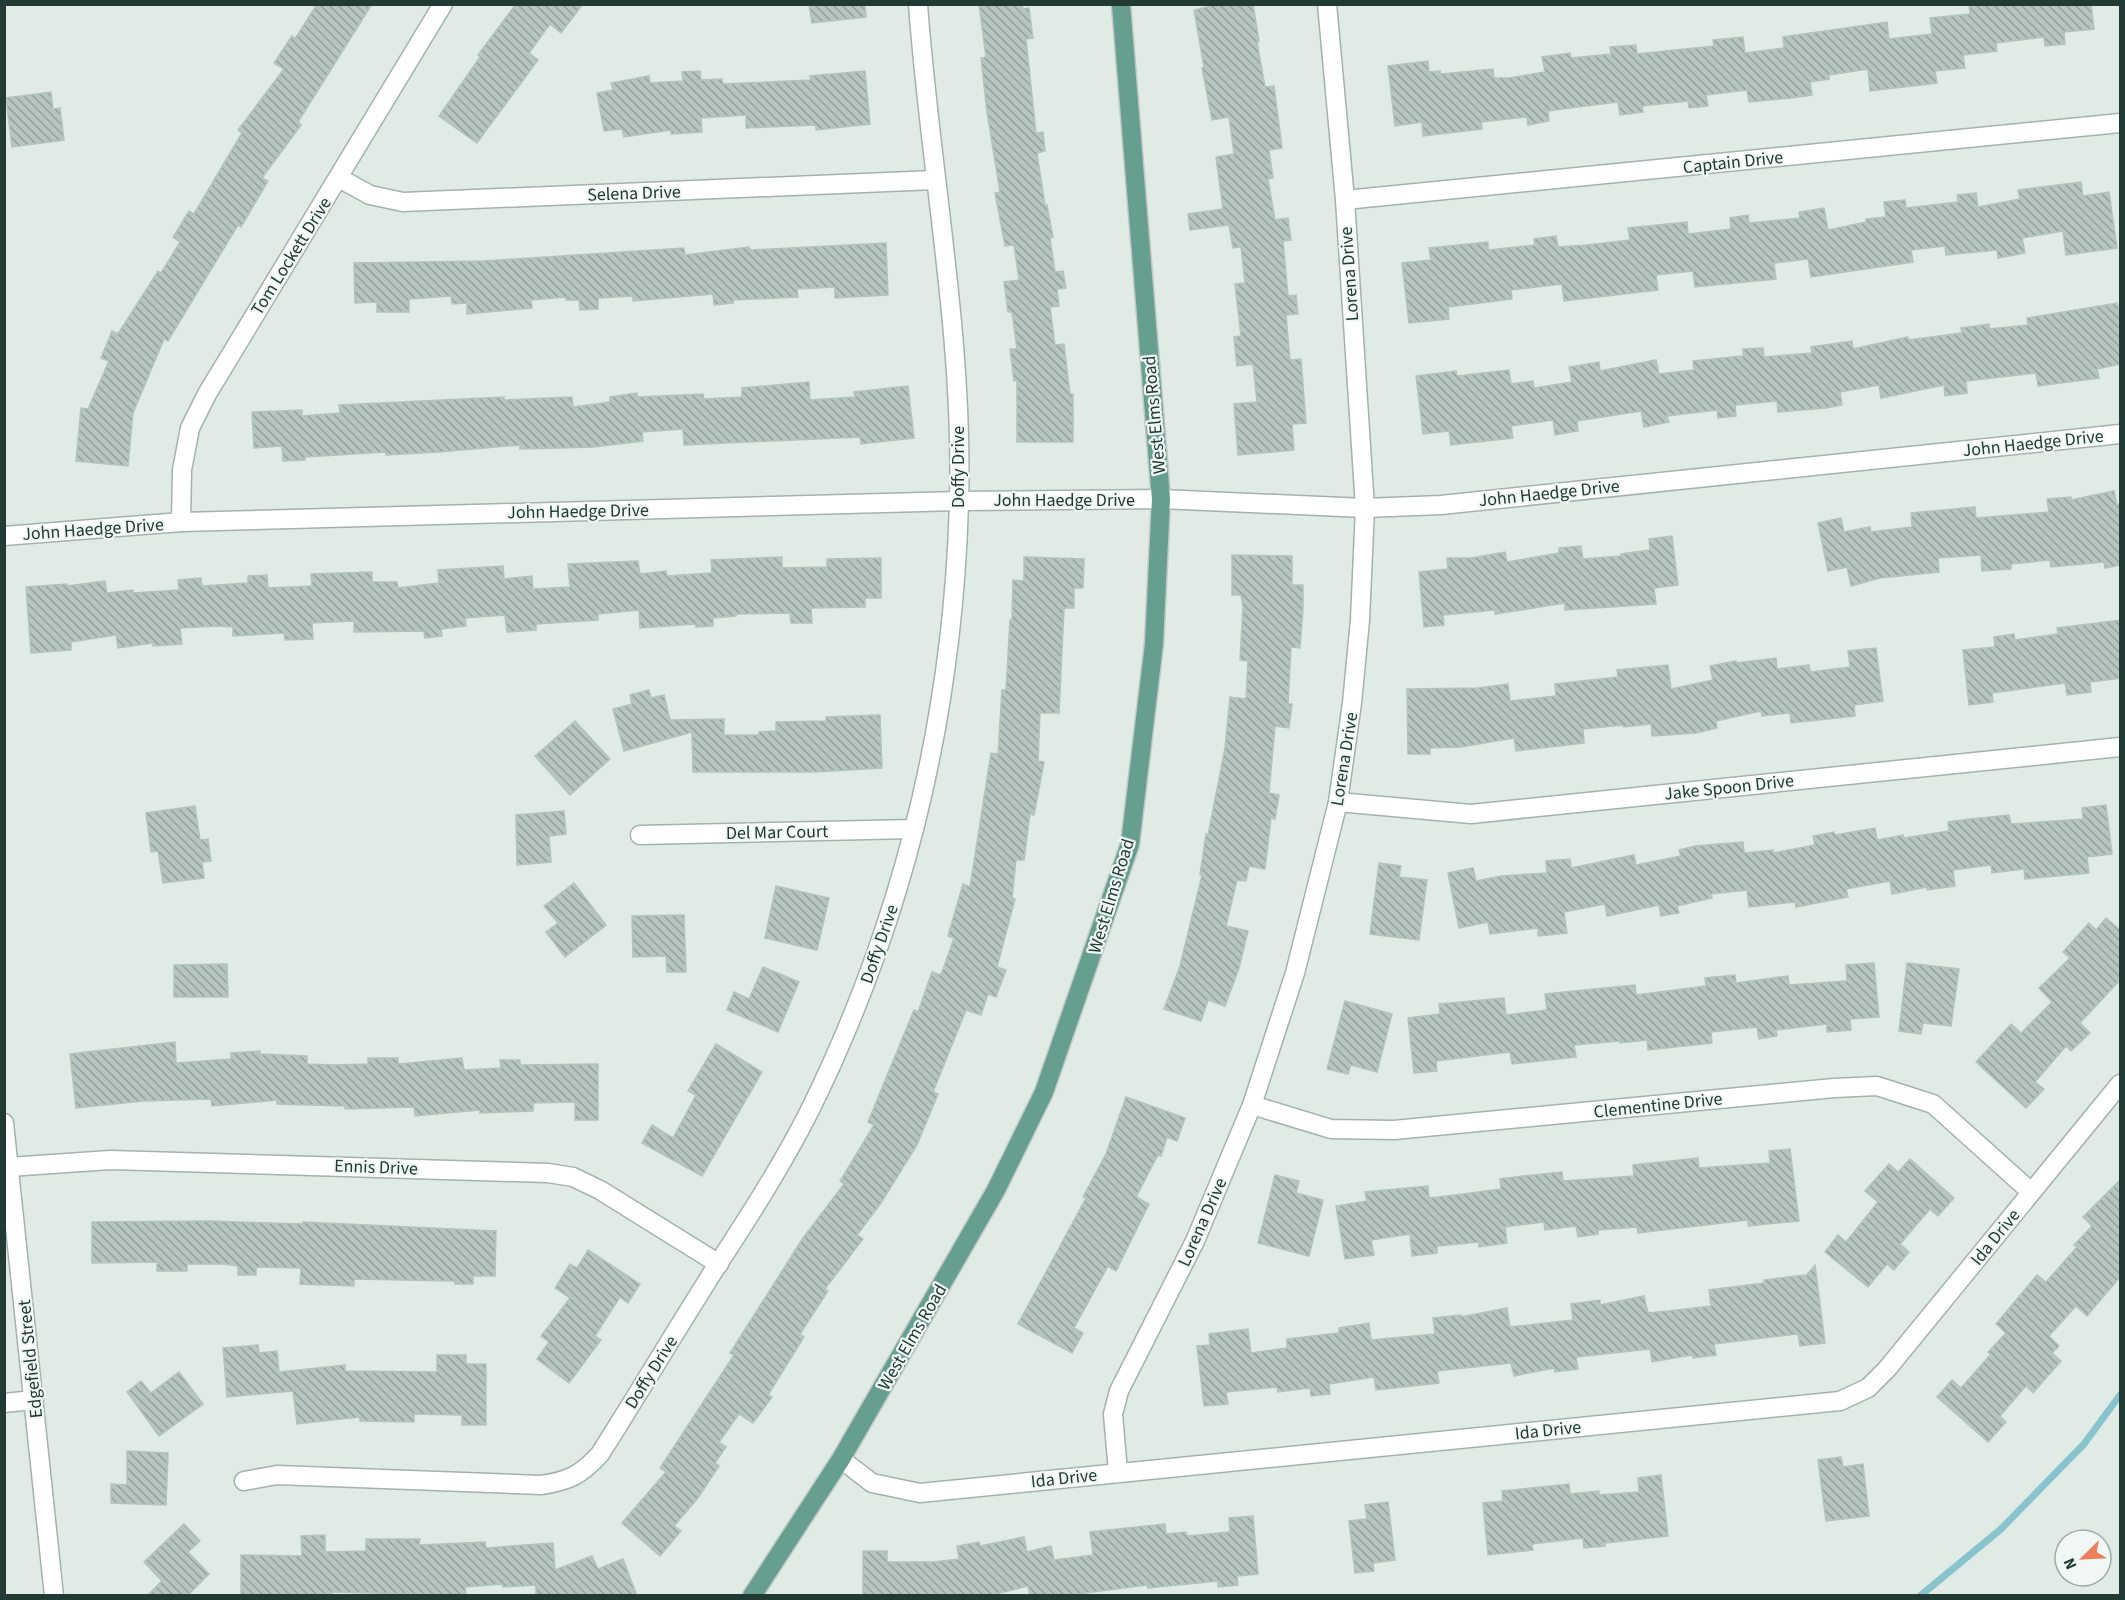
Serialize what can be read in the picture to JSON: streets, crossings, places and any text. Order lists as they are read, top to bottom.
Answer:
{
  "streets": {
    "main road": ["West Elms Road"],
    "street": [
      "Captain Drive",
      "Selena Drive",
      "Tom Lockett Drive",
      "Lorena Drive",
      "John Haedge Drive",
      "Doffy Drive",
      "Jake Spoon Drive",
      "Del Mar Court",
      "Clementine Drive",
      "Ennis Drive",
      "Ida Drive",
      "Edgefield Street"
    ]
  },
  "crossings": [
    ["Captain Drive", "Lorena Drive"],
    ["Selena Drive", "Tom Lockett Drive"],
    ["Selena Drive", "Doffy Drive"],
    ["Tom Lockett Drive", "John Haedge Drive"],
    ["Lorena Drive", "John Haedge Drive"],
    ["Lorena Drive", "Jake Spoon Drive"],
    ["Lorena Drive", "Clementine Drive"],
    ["Lorena Drive", "Ida Drive"],
    ["West Elms Road", "John Haedge Drive"],
    ["West Elms Road", "Ida Drive"],
    ["John Haedge Drive", "Doffy Drive"],
    ["Doffy Drive", "Del Mar Court"],
    ["Doffy Drive", "Ennis Drive"],
    ["Clementine Drive", "Ida Drive"],
    ["Ennis Drive", "Edgefield Street"]
  ],
  "north": "bottom left"
}
